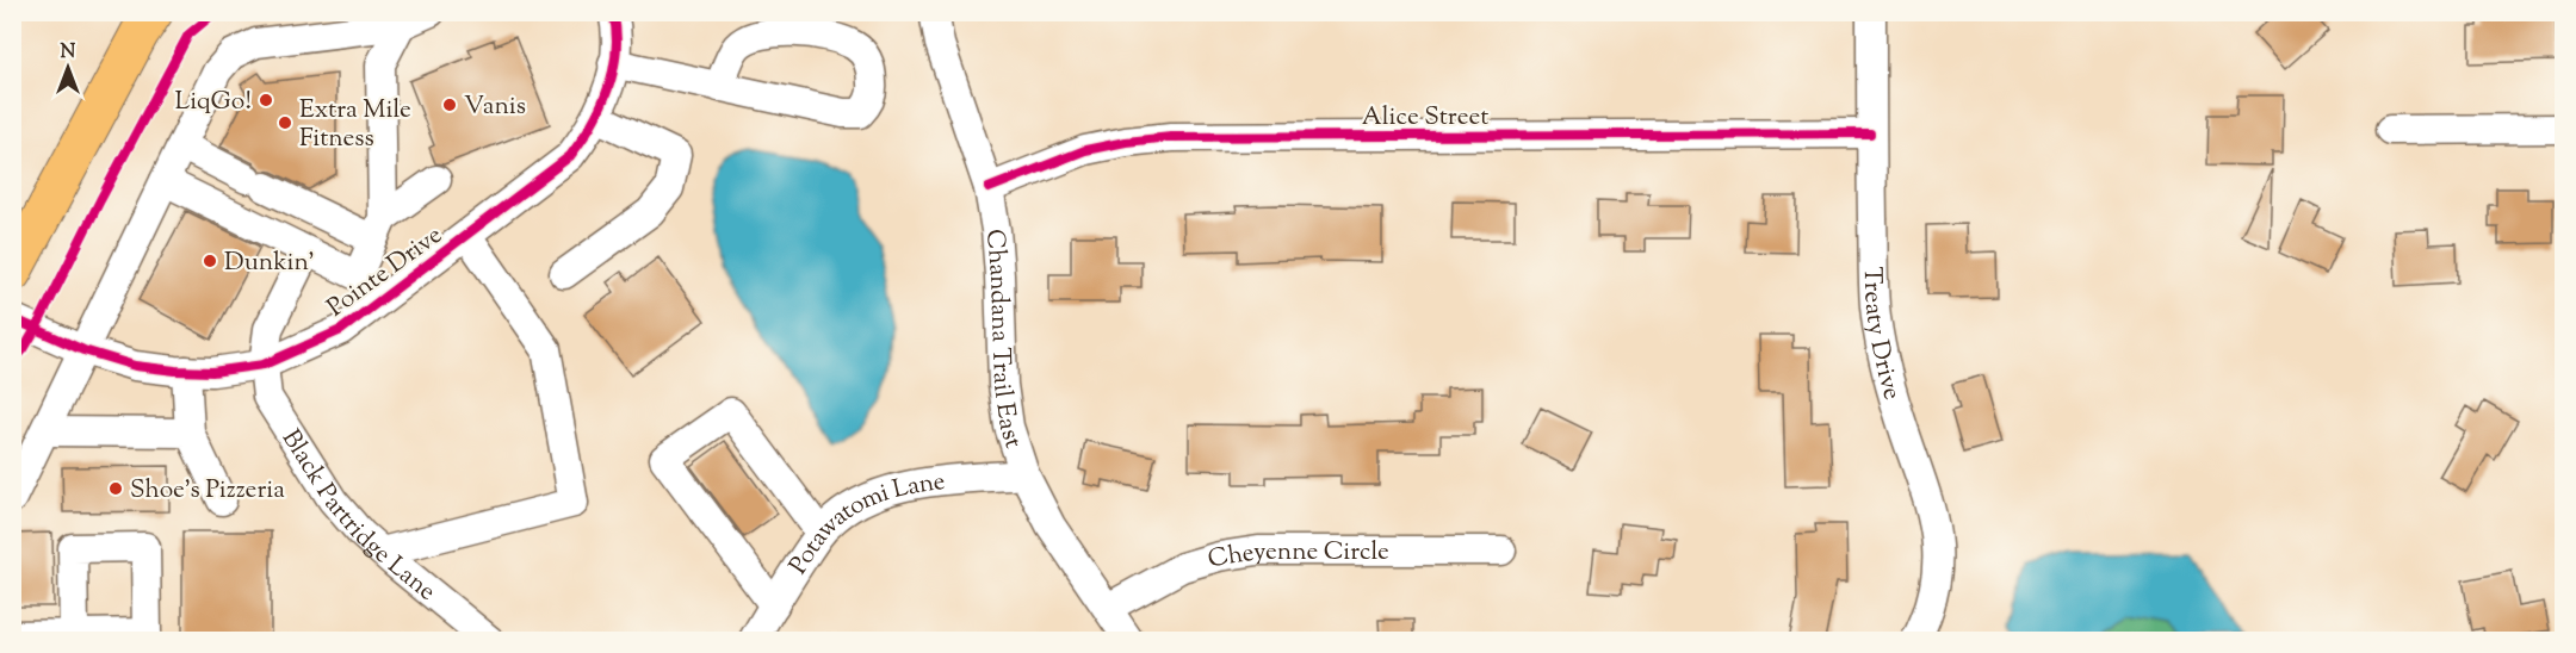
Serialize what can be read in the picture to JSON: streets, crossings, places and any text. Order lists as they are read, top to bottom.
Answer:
{
  "streets": {
    "street": [
      "Alice Street",
      "Pointe Drive",
      "Treaty Drive",
      "Chandana Trail East",
      "Black Partridge Lane",
      "Potawatomi Lane",
      "Cheyenne Circle"
    ]
  },
  "crossings": [
    ["Alice Street", "Treaty Drive"],
    ["Alice Street", "Chandana Trail East"],
    ["Pointe Drive", "Black Partridge Lane"],
    ["Chandana Trail East", "Potawatomi Lane"],
    ["Chandana Trail East", "Cheyenne Circle"]
  ],
  "places": [
    "LiqGo!",
    "Vanis",
    "Extra Mile Fitness",
    "Dunkin'",
    "Shoe's Pizzeria"
  ],
  "north": "top"
}
